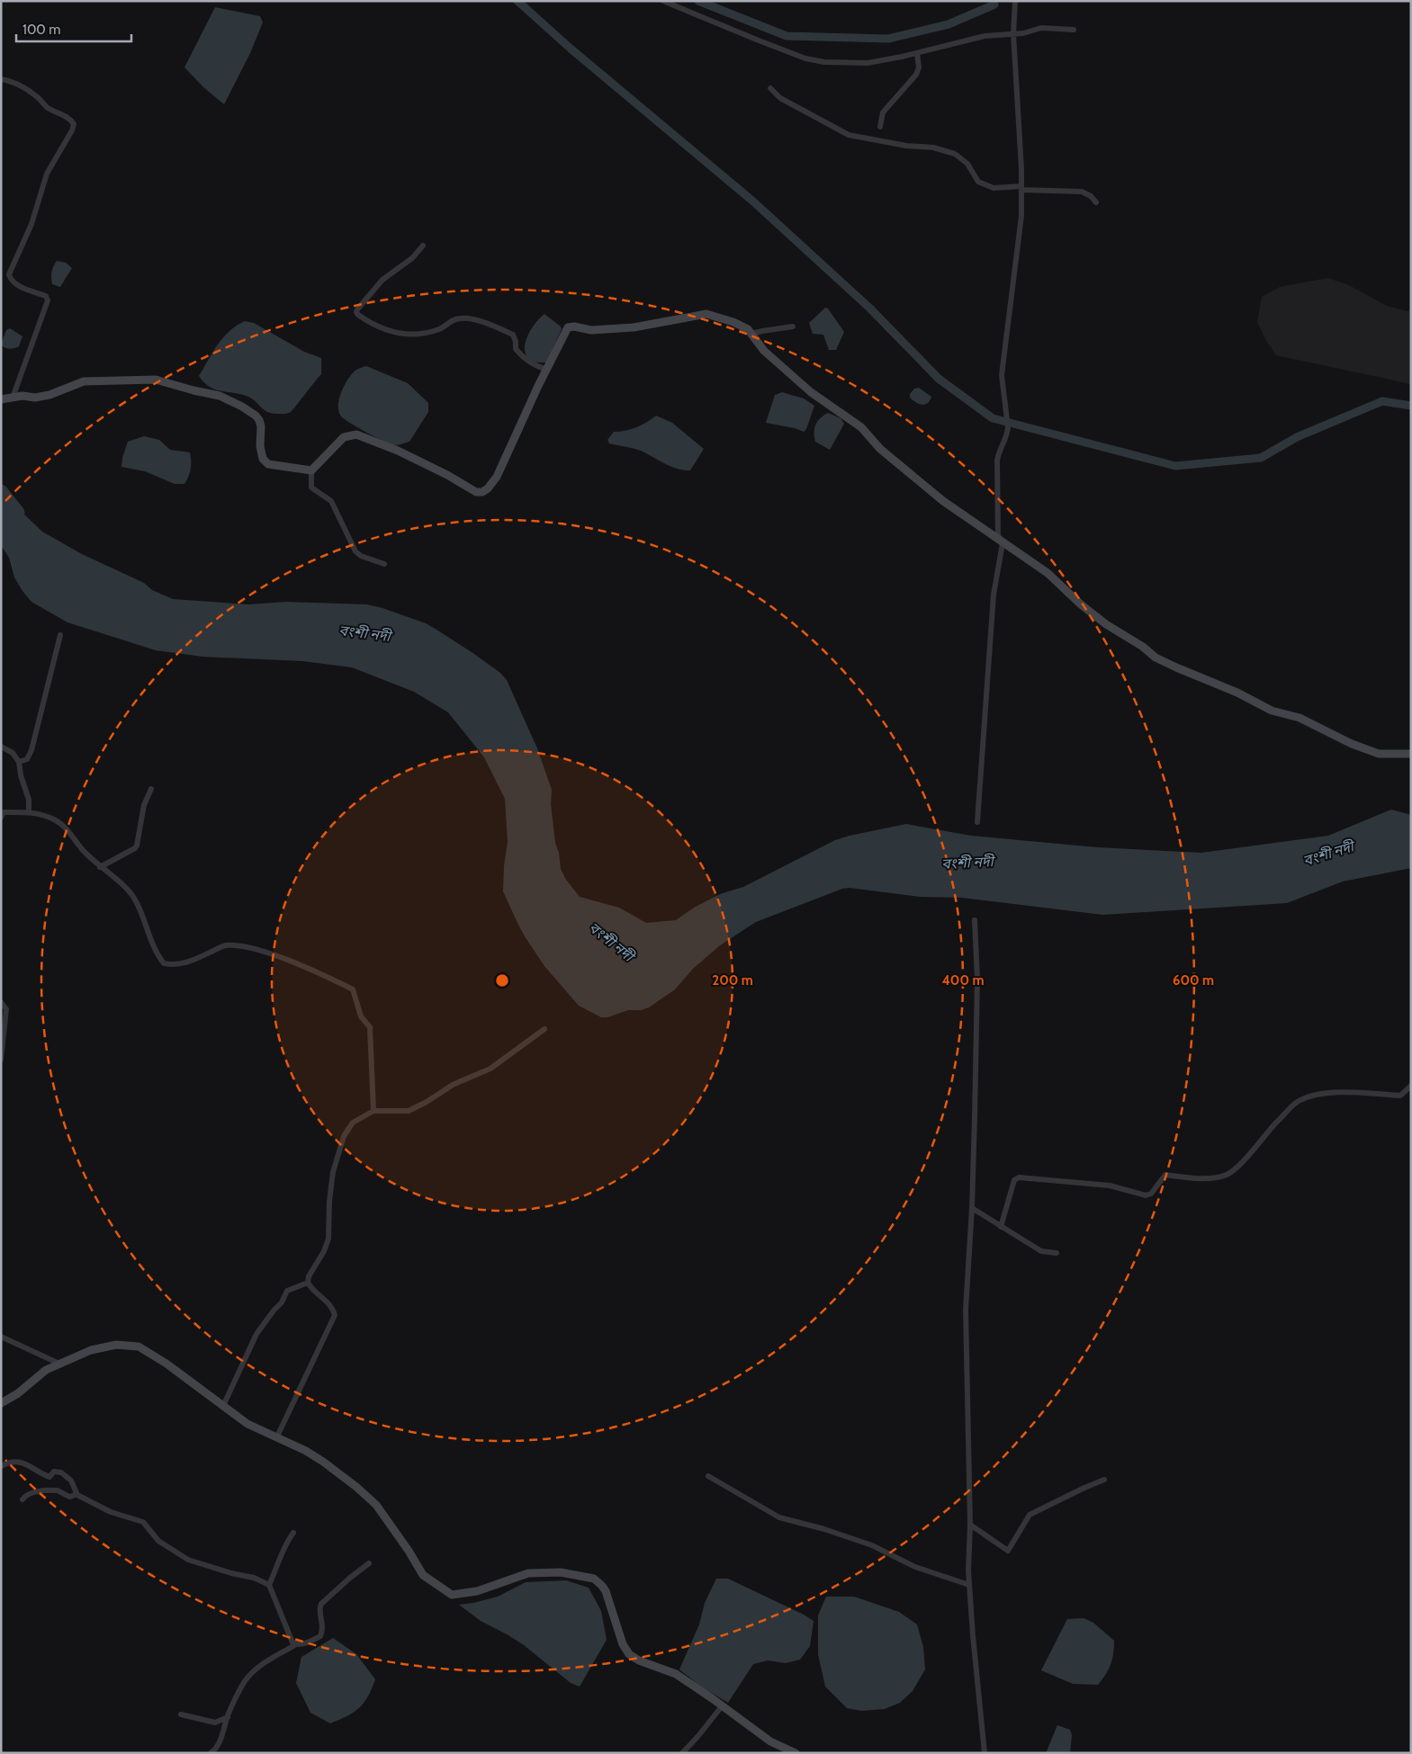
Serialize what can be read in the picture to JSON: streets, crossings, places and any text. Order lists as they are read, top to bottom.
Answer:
{
  "water": ["বংশী নদী"],
  "scale_bar": "100 m",
  "rings": ["200 m", "400 m", "600 m"]
}
